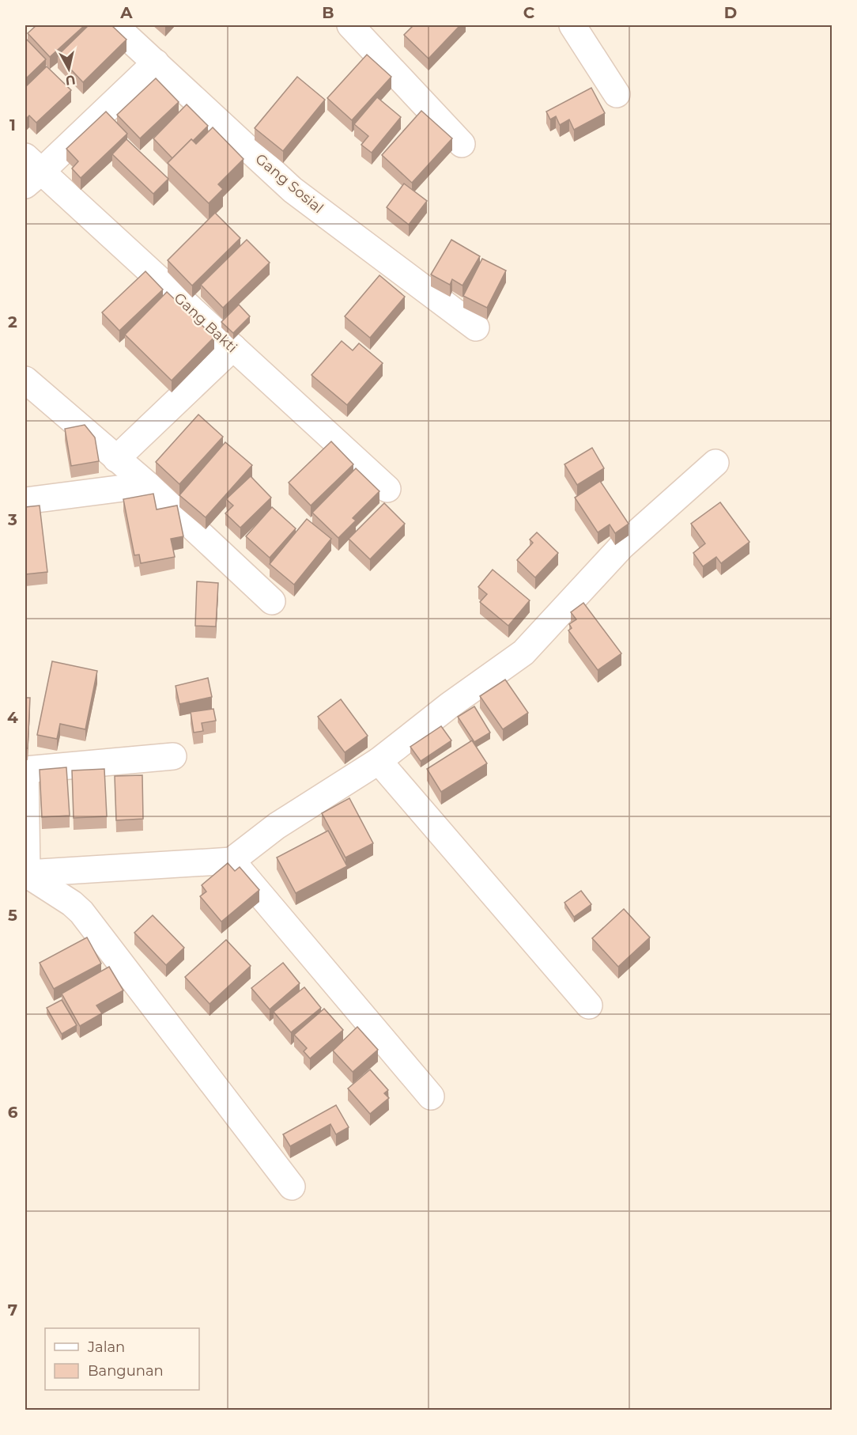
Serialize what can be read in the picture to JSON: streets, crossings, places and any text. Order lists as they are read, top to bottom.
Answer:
{
  "streets": {
    "street": ["Gang Sosial", "Gang Bakti"]
  },
  "legend": ["Jalan", "Bangunan"],
  "north": "bottom",
  "grid": {
    "columns": [
      "A",
      "B",
      "C",
      "D"
    ],
    "rows": [
      "1",
      "2",
      "3",
      "4",
      "5",
      "6",
      "7"
    ]
  }
}
